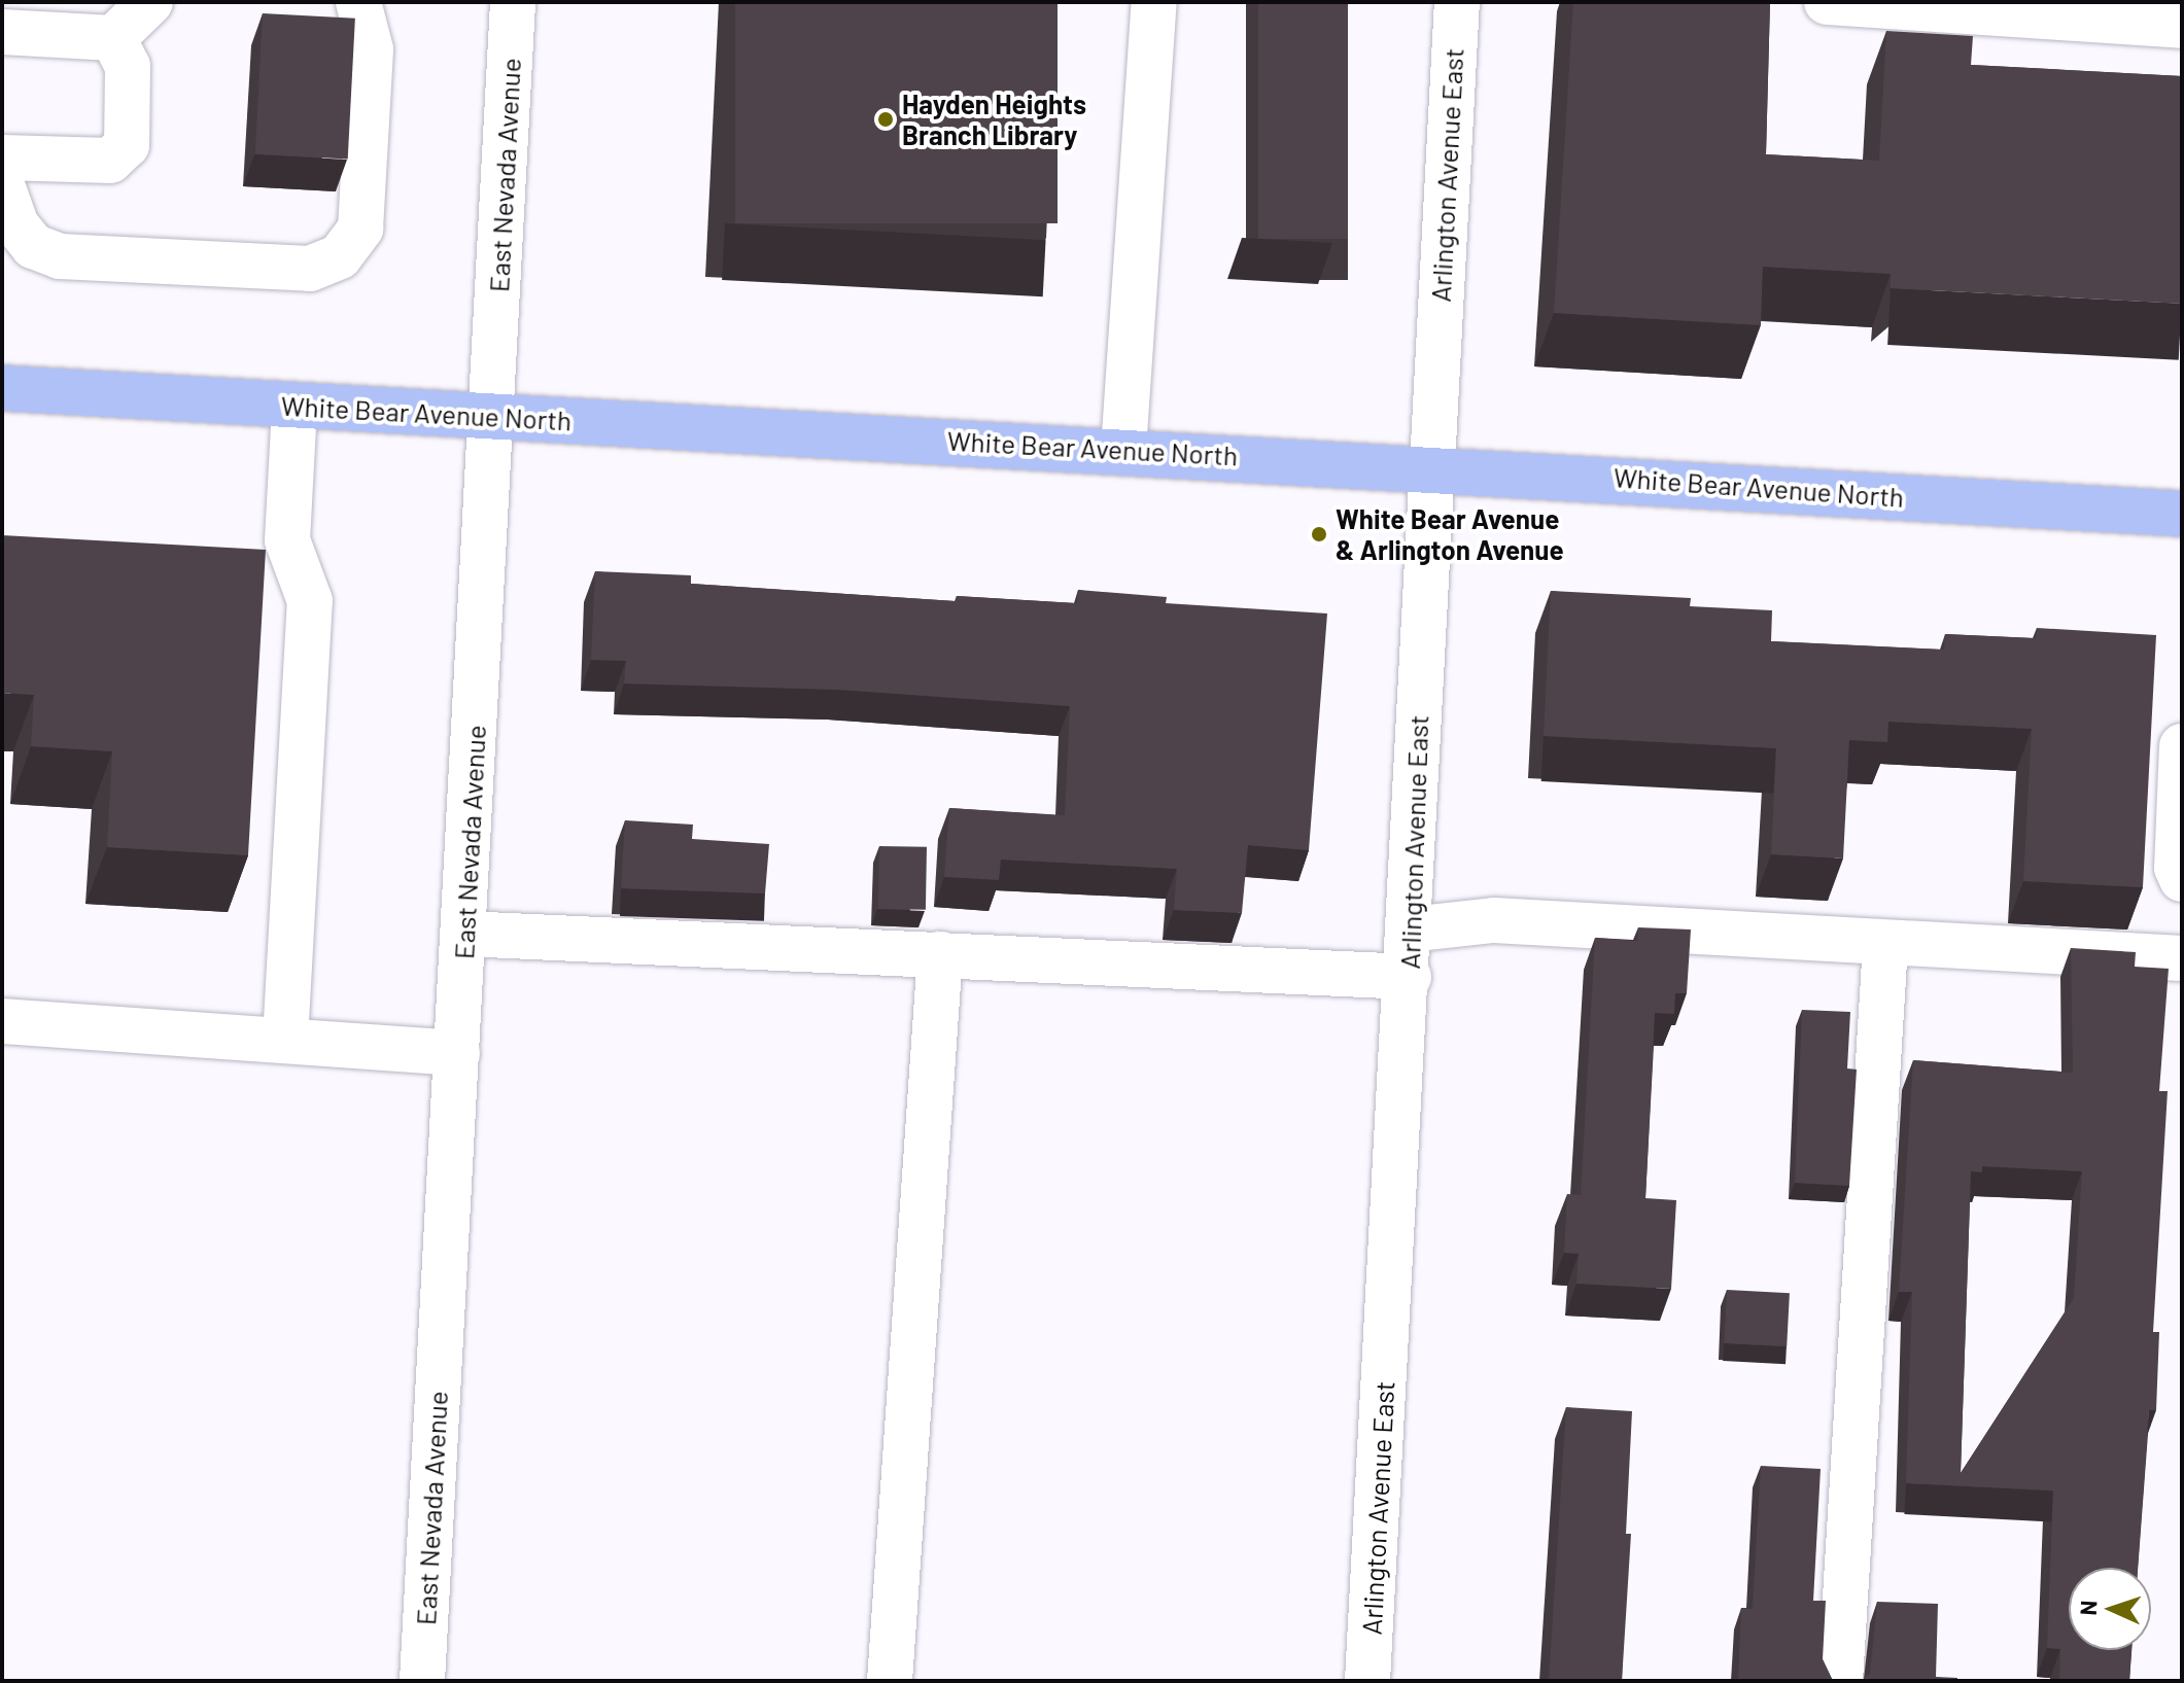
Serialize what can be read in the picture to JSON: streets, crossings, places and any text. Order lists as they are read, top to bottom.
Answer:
{
  "streets": {
    "main road": ["White Bear Avenue North"],
    "street": ["East Nevada Avenue", "Arlington Avenue East"]
  },
  "crossings": [
    ["East Nevada Avenue", "White Bear Avenue North"],
    ["Arlington Avenue East", "White Bear Avenue North"]
  ],
  "places": ["Hayden Heights Branch Library", "White Bear Avenue & Arlington Avenue"],
  "north": "left"
}
